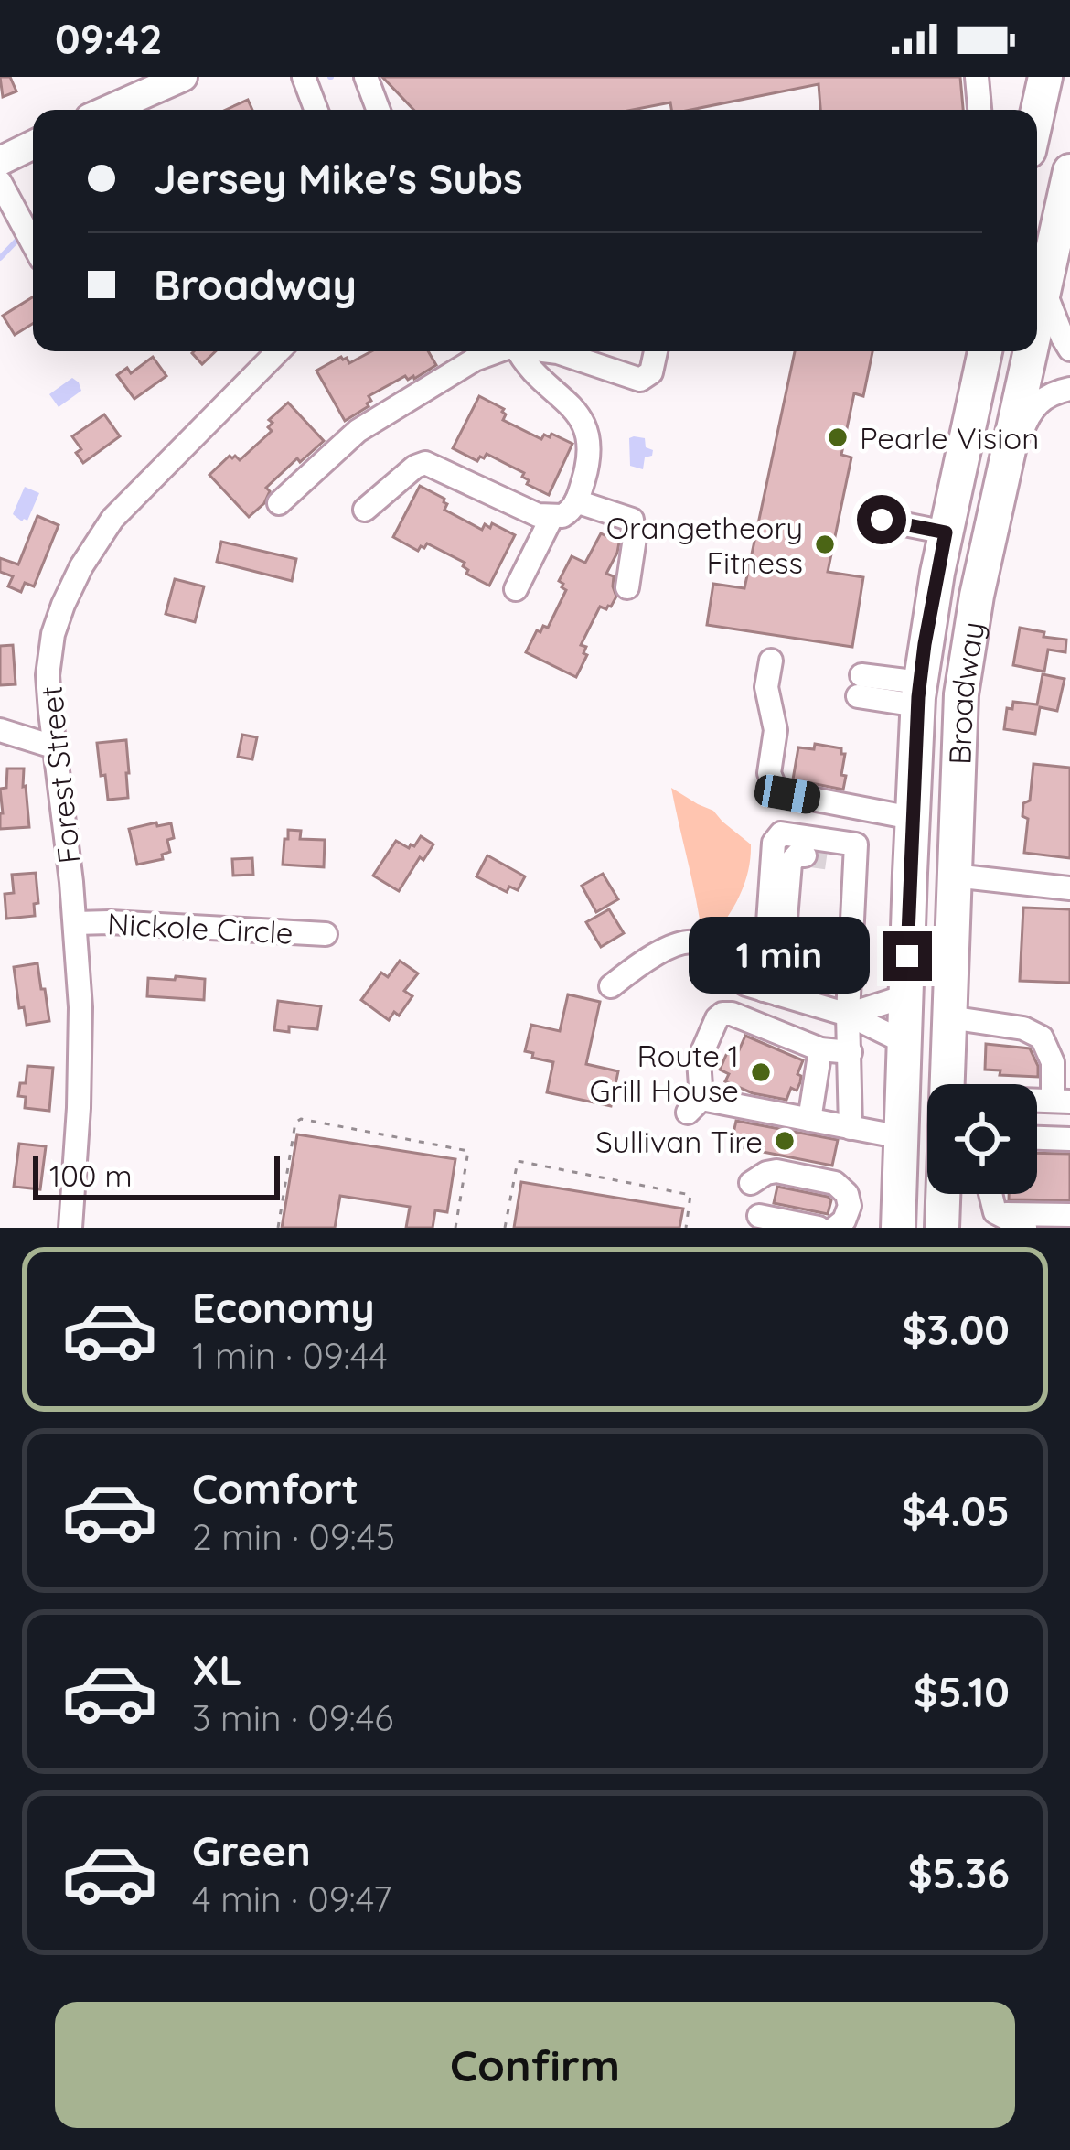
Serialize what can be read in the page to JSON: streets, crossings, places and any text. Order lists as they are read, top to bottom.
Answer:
{
  "streets": {
    "highway": ["Broadway"],
    "street": ["Forest Street", "Nickole Circle"]
  },
  "crossings": [
    ["Forest Street", "Nickole Circle"]
  ],
  "places": [
    "Pearle Vision",
    "Orangetheory Fitness",
    "Route 1 Grill House",
    "Sullivan Tire"
  ],
  "scale_bar": "100 m",
  "page": {
    "status": "09:42",
    "banner": ["Jersey Mike's Subs", "Broadway"],
    "bubble": "1 min",
    "scale": "100 m",
    "list": [
      {
        "name": "Economy",
        "note": "1 min · 09:44",
        "value": "$3.00"
      },
      {
        "name": "Comfort",
        "note": "2 min · 09:45",
        "value": "$4.05"
      },
      {
        "name": "XL",
        "note": "3 min · 09:46",
        "value": "$5.10"
      },
      {
        "name": "Green",
        "note": "4 min · 09:47",
        "value": "$5.36"
      }
    ],
    "buttons": "Confirm"
  }
}
